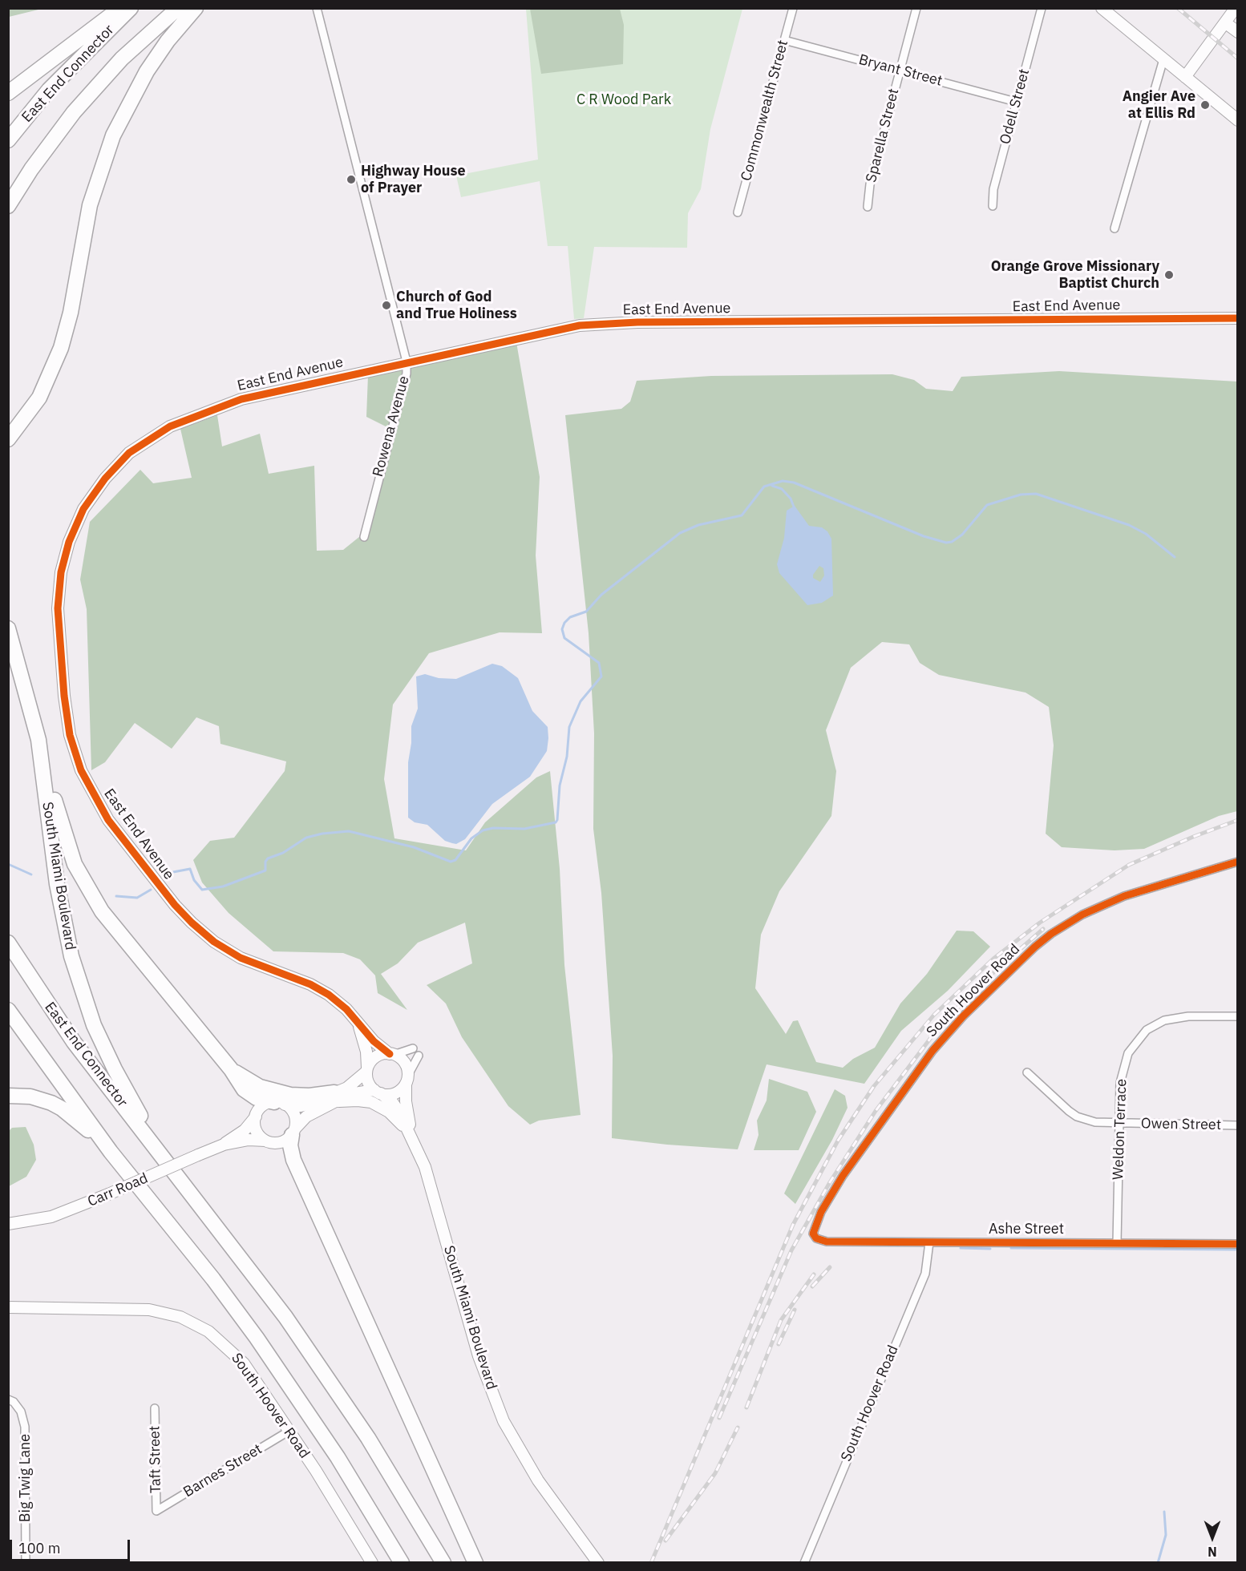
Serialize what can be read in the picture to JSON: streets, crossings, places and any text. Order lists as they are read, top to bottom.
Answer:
{
  "streets": {
    "highway": ["East End Connector", "South Miami Boulevard"],
    "street": [
      "Bryant Street",
      "Odell Street",
      "Commonwealth Street",
      "Sparella Street",
      "East End Avenue",
      "Rowena Avenue",
      "South Hoover Road",
      "Owen Street",
      "Weldon Terrace",
      "Carr Road",
      "Ashe Street",
      "Taft Street",
      "Barnes Street",
      "Big Twig Lane"
    ]
  },
  "crossings": [
    ["Bryant Street", "Odell Street"],
    ["Bryant Street", "Commonwealth Street"],
    ["Bryant Street", "Sparella Street"],
    ["East End Connector", "South Miami Boulevard"],
    ["East End Avenue", "Rowena Avenue"],
    ["East End Avenue", "South Miami Boulevard"],
    ["South Hoover Road", "Ashe Street"],
    ["South Hoover Road", "Barnes Street"],
    ["Owen Street", "Weldon Terrace"],
    ["Weldon Terrace", "Ashe Street"],
    ["Taft Street", "Barnes Street"]
  ],
  "parks": ["C R Wood Park"],
  "places": [
    "Angier Ave at Ellis Rd",
    "Highway House of Prayer",
    "Orange Grove Missionary Baptist Church",
    "Church of God and True Holiness"
  ],
  "scale_bar": "100 m",
  "north": "bottom"
}
